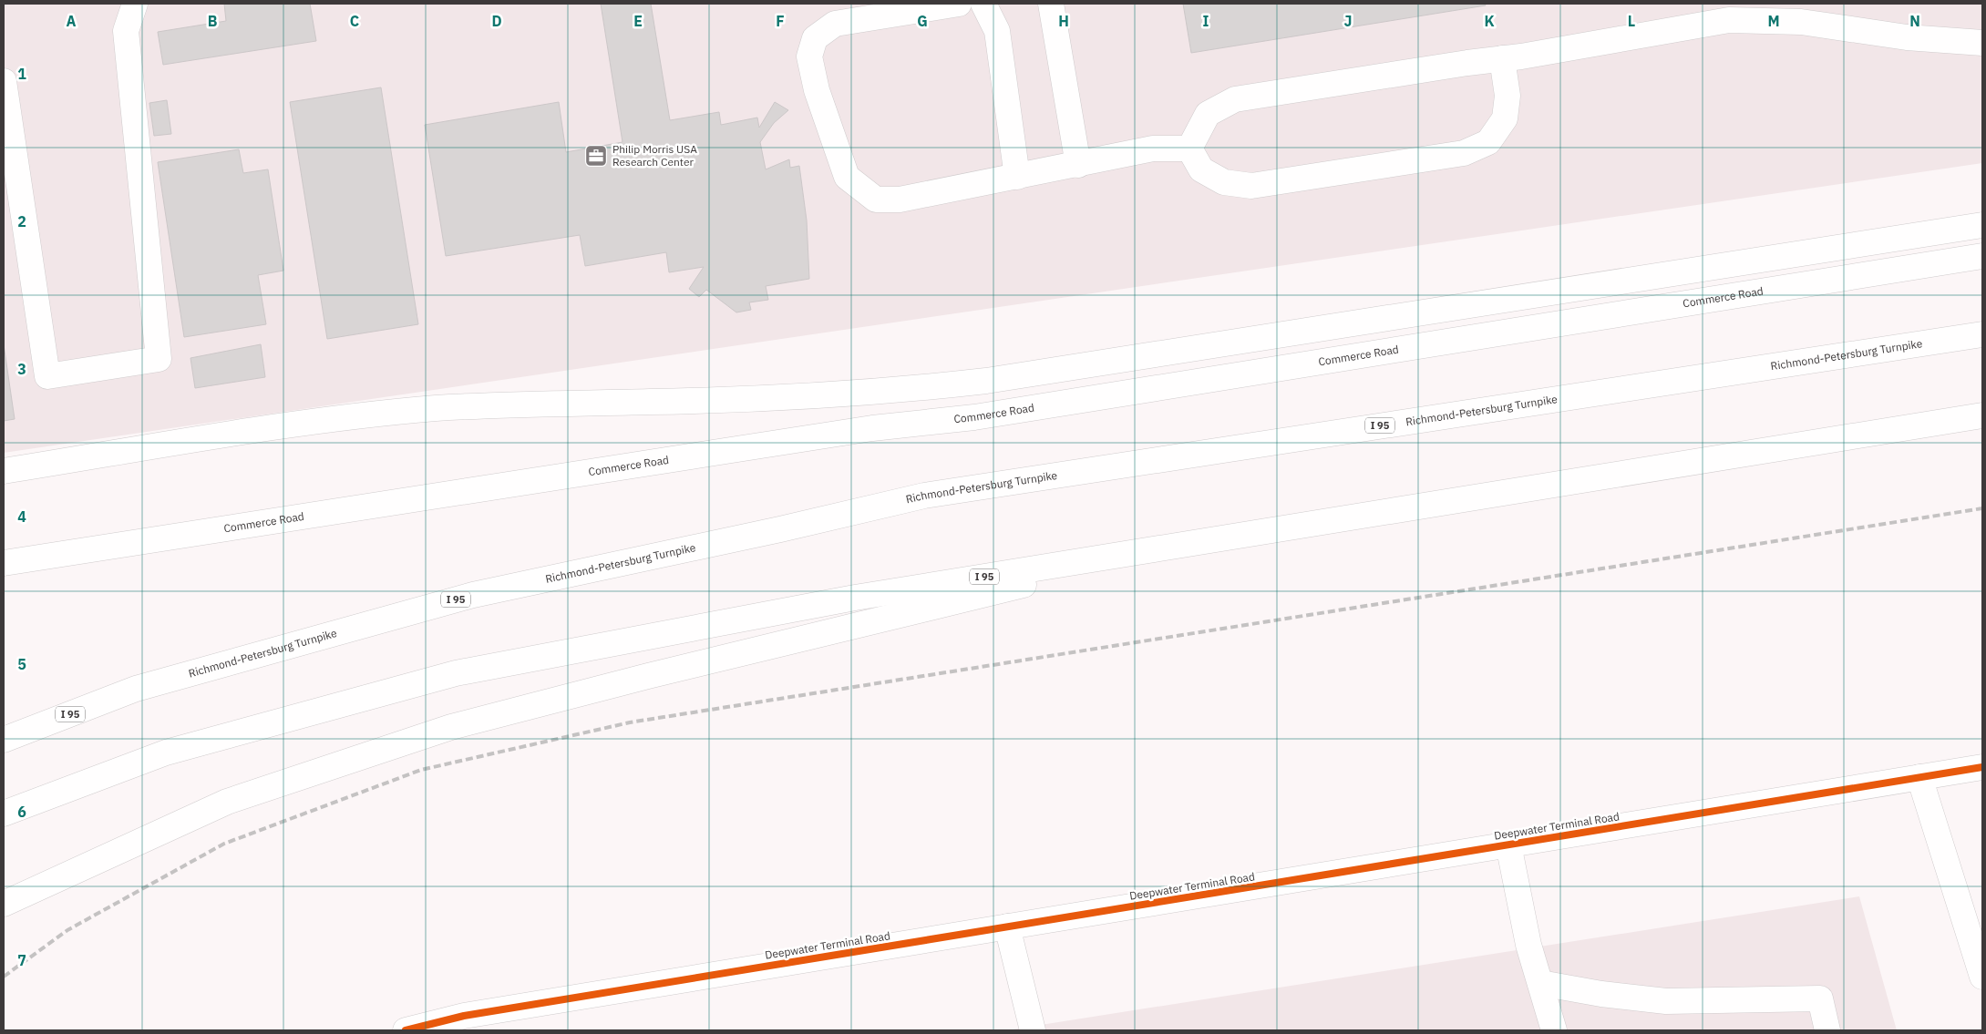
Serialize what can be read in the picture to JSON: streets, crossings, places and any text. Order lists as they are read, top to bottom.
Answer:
{
  "streets": {
    "main road": [
      "Commerce Road",
      "Richmond-Petersburg Turnpike",
      "I 95",
      "Deepwater Terminal Road"
    ]
  },
  "places": {
    "office": ["Philip Morris USA Research Center"]
  },
  "grid": {
    "columns": [
      "A",
      "B",
      "C",
      "D",
      "E",
      "F",
      "G",
      "H",
      "I",
      "J",
      "K",
      "L",
      "M",
      "N"
    ],
    "rows": [
      "1",
      "2",
      "3",
      "4",
      "5",
      "6",
      "7"
    ]
  }
}
